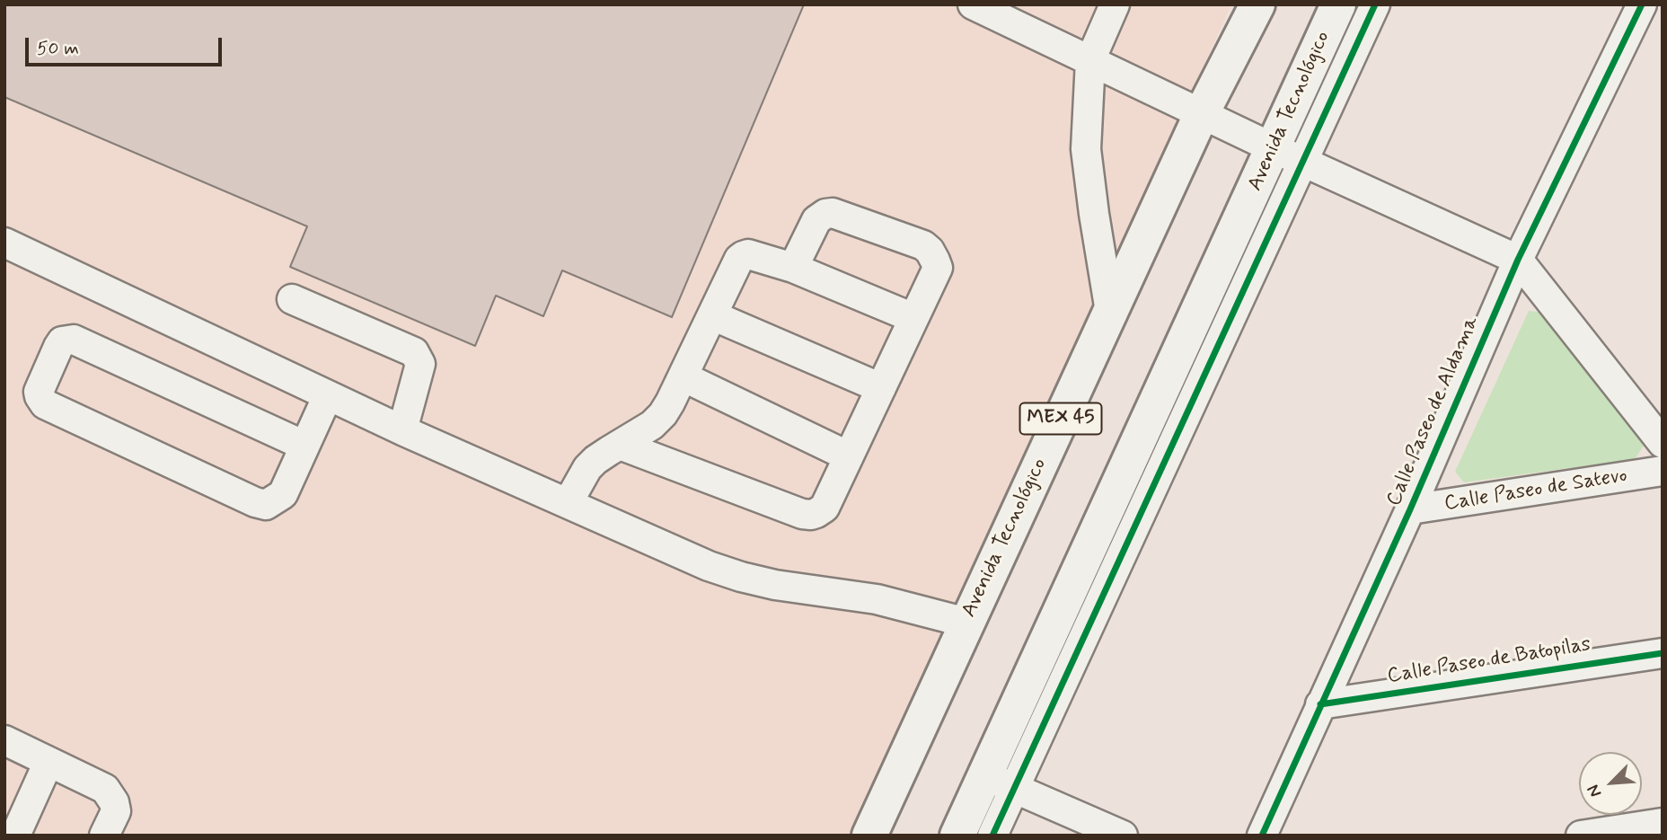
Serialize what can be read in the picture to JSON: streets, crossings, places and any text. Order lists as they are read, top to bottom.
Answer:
{
  "streets": {
    "main road": ["Avenida Tecnológico", "MEX 45"],
    "street": ["Calle Paseo de Aldama", "Calle Paseo de Satevo", "Calle Paseo de Batopilas"]
  },
  "crossings": [
    ["Calle Paseo de Aldama", "Calle Paseo de Satevo"],
    ["Calle Paseo de Aldama", "Calle Paseo de Batopilas"]
  ],
  "scale_bar": "50 m",
  "north": "bottom left"
}
